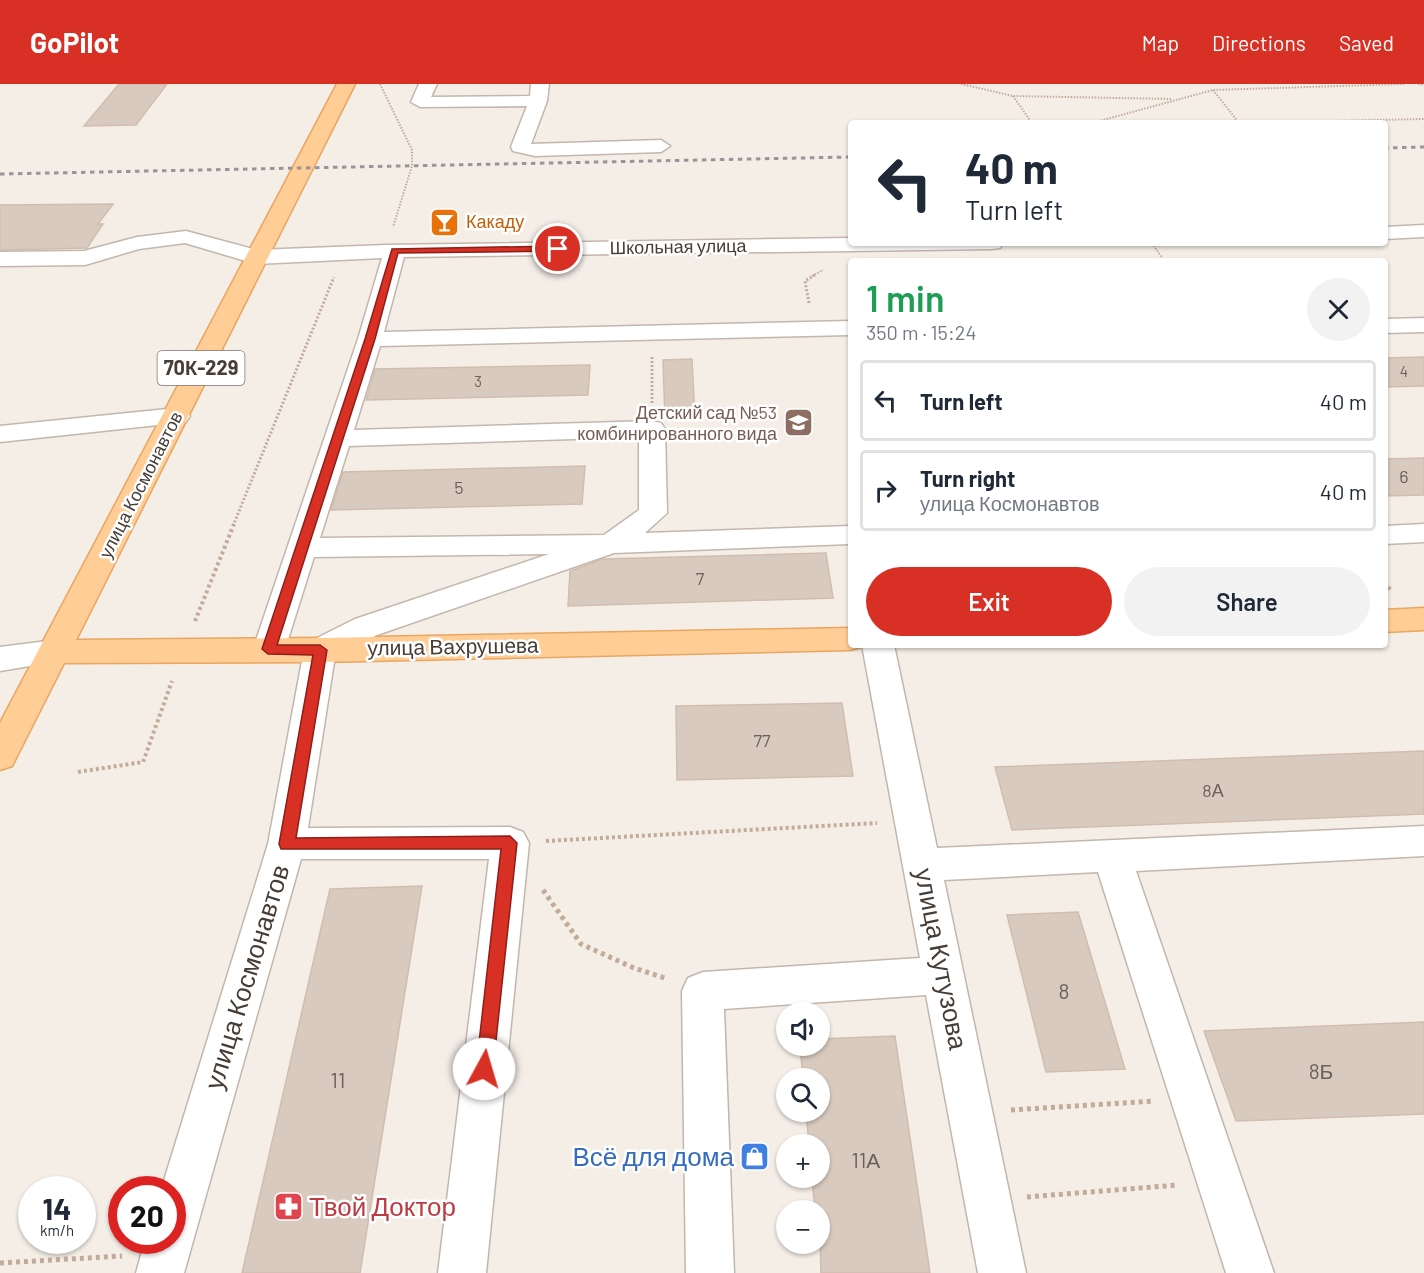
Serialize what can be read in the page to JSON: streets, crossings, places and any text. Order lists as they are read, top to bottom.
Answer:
{
  "streets": {
    "main road": ["70К-229", "улица Космонавтов", "улица Вахрушева"],
    "street": ["Школьная улица", "улица Кутузова"]
  },
  "crossings": [
    ["Школьная улица", "улица Космонавтов"],
    ["улица Космонавтов", "улица Вахрушева"]
  ],
  "places": {
    "bar": ["Какаду"],
    "school or university": ["Детский сад №53 комбинированного вида"],
    "shop": ["Всё для дома"],
    "pharmacy": ["Твой Доктор"]
  },
  "house_numbers": [
    "4",
    "3",
    "6",
    "5",
    "7",
    "77",
    "8А",
    "8",
    "8Б",
    "11",
    "11А"
  ],
  "page": {
    "header": "GoPilot",
    "nav": ["Map", "Directions", "Saved"],
    "turn": ["40 m", "Turn left"],
    "heading": ["1 min", "350 m · 15:24"],
    "list": [
      {
        "name": "Turn left",
        "value": "40 m"
      },
      {
        "name": "Turn right",
        "note": "улица Космонавтов",
        "value": "40 m"
      }
    ],
    "buttons": ["Exit", "Share"],
    "map_buttons": ["+", "−"],
    "speed": "14 km/h",
    "limit": "20"
  }
}
